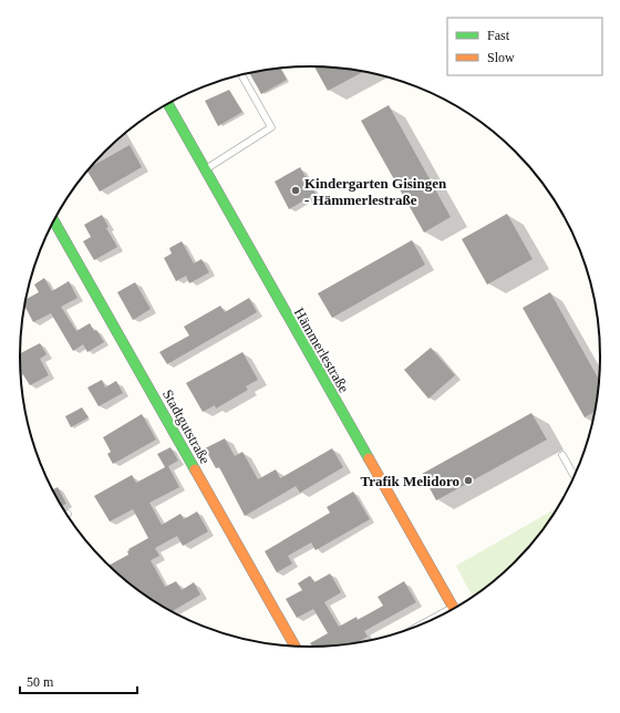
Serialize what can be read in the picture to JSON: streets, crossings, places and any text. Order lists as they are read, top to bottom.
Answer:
{
  "streets": {
    "street": ["Hämmerlestraße", "Stadtgutstraße"]
  },
  "places": ["Kindergarten Gisingen - Hämmerlestraße", "Trafik Melidoro"],
  "legend": ["Fast", "Slow"],
  "scale_bar": "50 m"
}
